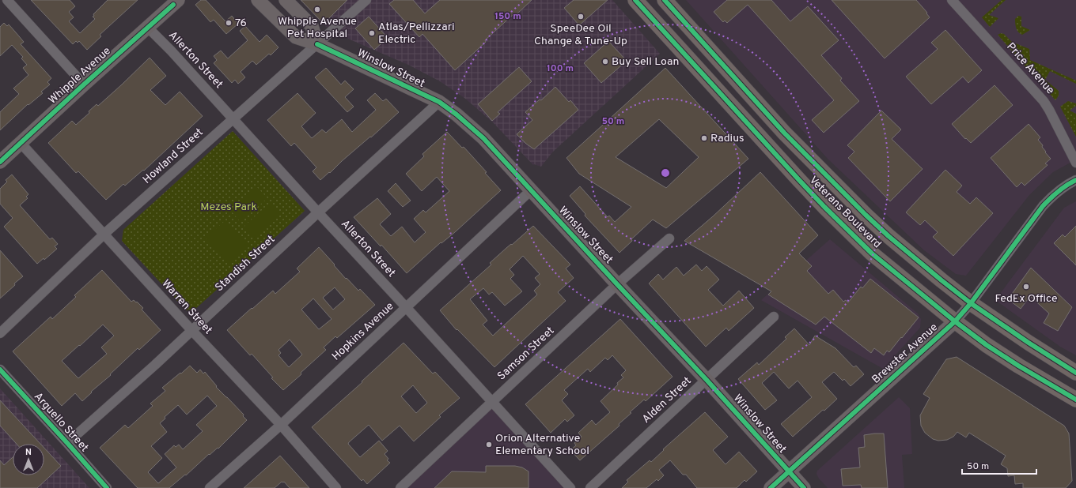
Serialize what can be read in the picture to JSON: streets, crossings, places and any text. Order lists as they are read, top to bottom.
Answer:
{
  "streets": {
    "main road": ["Veterans Boulevard"],
    "street": [
      "Allerton Street",
      "Winslow Street",
      "Price Avenue",
      "Whipple Avenue",
      "Howland Street",
      "Standish Street",
      "Warren Street",
      "Hopkins Avenue",
      "Samson Street",
      "Brewster Avenue",
      "Alden Street",
      "Arguello Street"
    ]
  },
  "crossings": [
    ["Allerton Street", "Whipple Avenue"],
    ["Allerton Street", "Howland Street"],
    ["Allerton Street", "Standish Street"],
    ["Allerton Street", "Hopkins Avenue"],
    ["Allerton Street", "Samson Street"],
    ["Winslow Street", "Howland Street"],
    ["Winslow Street", "Standish Street"],
    ["Winslow Street", "Hopkins Avenue"],
    ["Winslow Street", "Samson Street"],
    ["Winslow Street", "Brewster Avenue"],
    ["Winslow Street", "Alden Street"],
    ["Whipple Avenue", "Warren Street"],
    ["Howland Street", "Warren Street"],
    ["Veterans Boulevard", "Brewster Avenue"],
    ["Standish Street", "Warren Street"],
    ["Standish Street", "Arguello Street"],
    ["Warren Street", "Hopkins Avenue"]
  ],
  "parks": ["Mezes Park"],
  "places": [
    "Whipple Avenue Pet Hospital",
    "SpeeDee Oil Change & Tune-Up",
    "76",
    "Atlas/Pellizzari Electric",
    "Buy Sell Loan",
    "Radius",
    "FedEx Office",
    "Orion Alternative Elementary School"
  ],
  "scale_bar": "50 m",
  "north": "top",
  "rings": ["150 m", "100 m", "50 m"]
}
